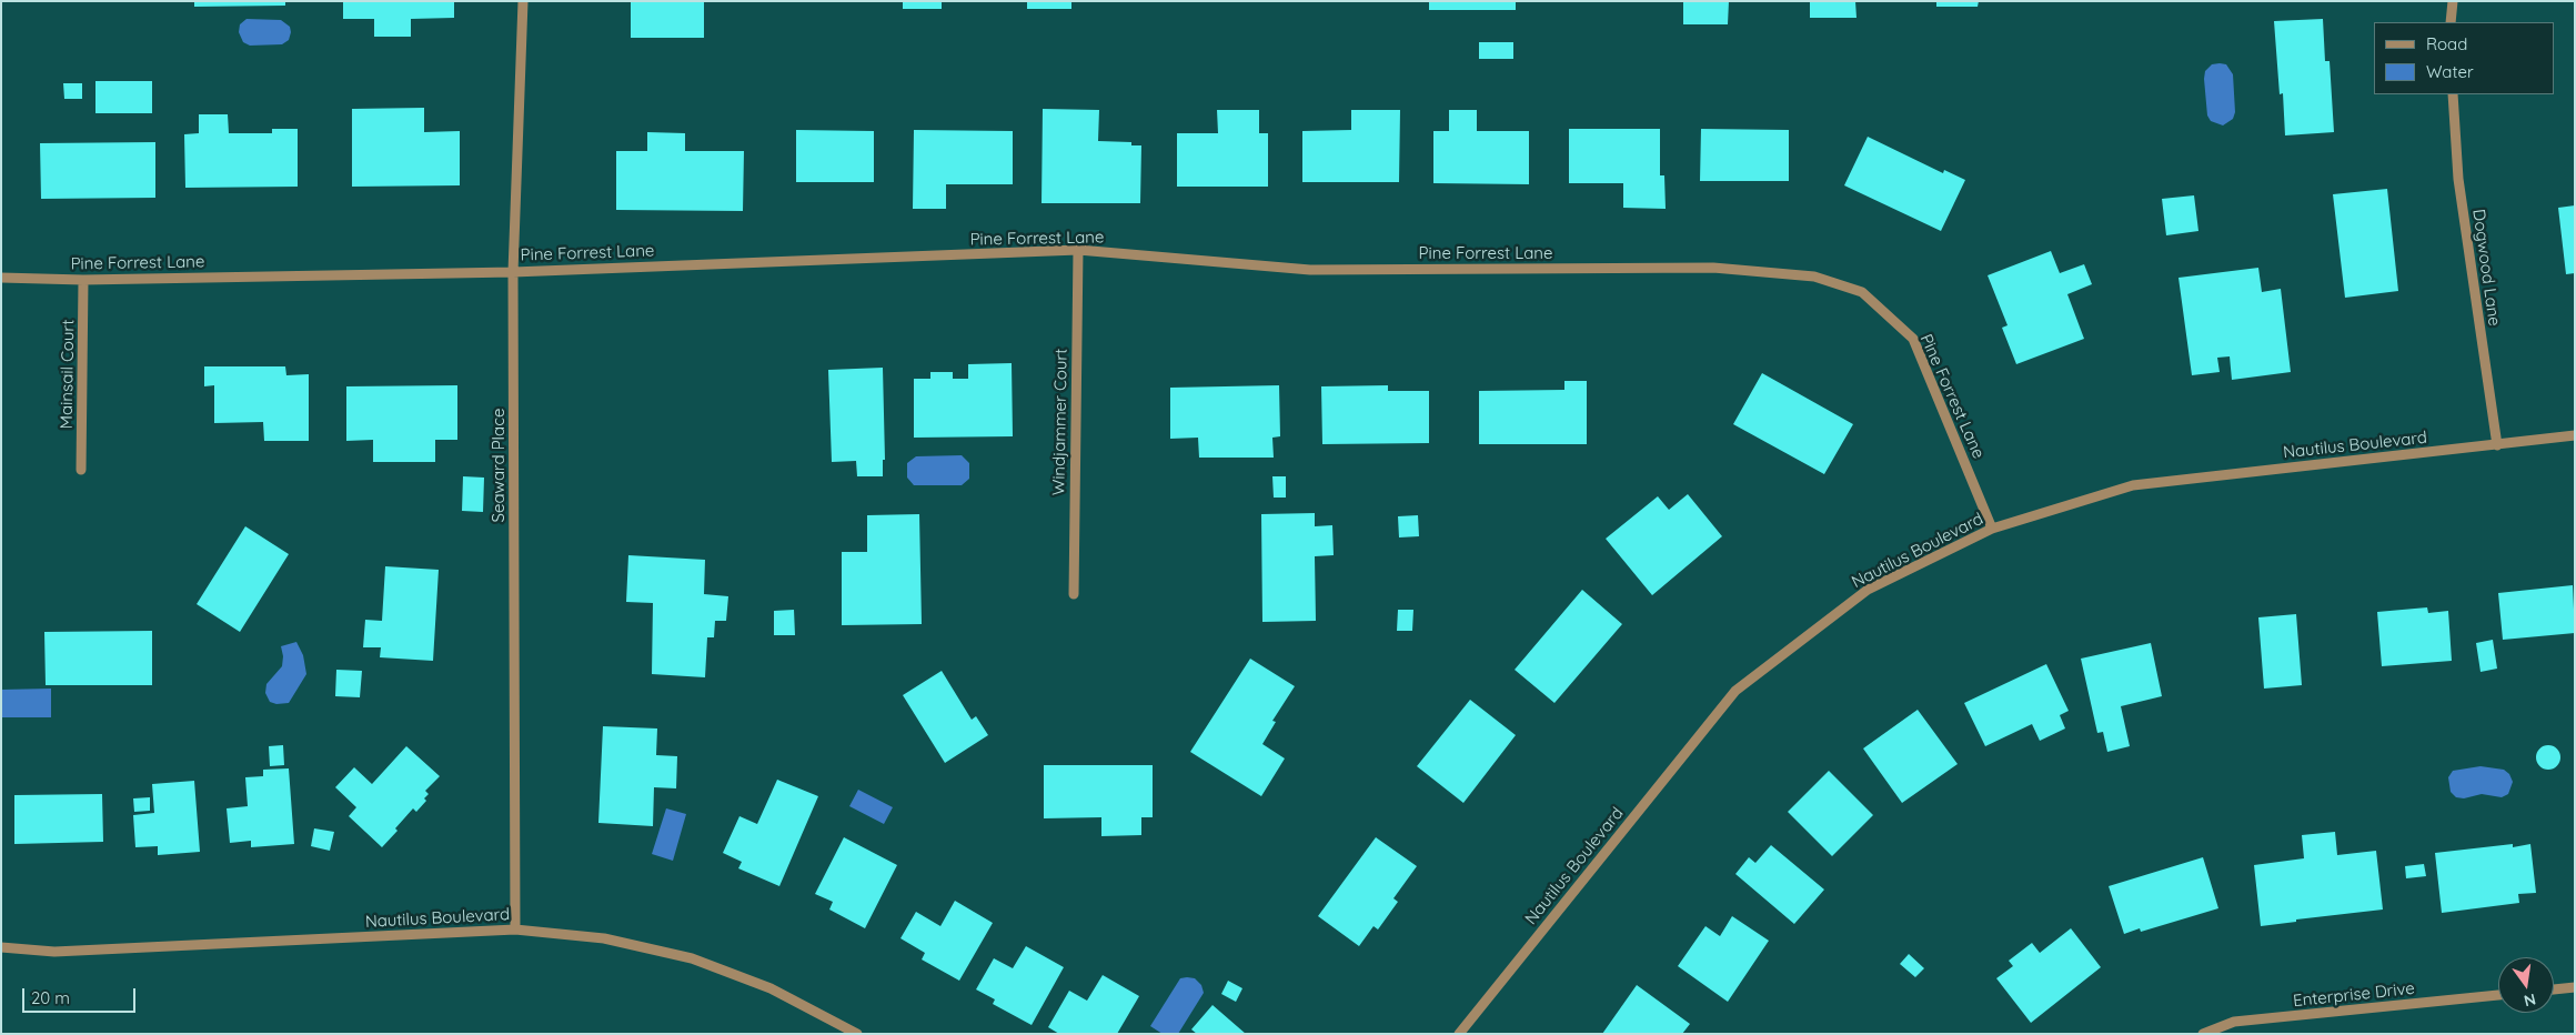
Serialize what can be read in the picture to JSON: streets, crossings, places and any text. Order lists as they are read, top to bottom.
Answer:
{
  "streets": {
    "street": [
      "Pine Forrest Lane",
      "Dogwood Lane",
      "Mainsail Court",
      "Windjammer Court",
      "Nautilus Boulevard",
      "Seaward Place",
      "Enterprise Drive"
    ]
  },
  "crossings": [
    ["Pine Forrest Lane", "Mainsail Court"],
    ["Pine Forrest Lane", "Windjammer Court"],
    ["Pine Forrest Lane", "Nautilus Boulevard"],
    ["Pine Forrest Lane", "Seaward Place"],
    ["Dogwood Lane", "Nautilus Boulevard"],
    ["Nautilus Boulevard", "Seaward Place"]
  ],
  "legend": ["Road", "Water"],
  "scale_bar": "20 m",
  "north": "bottom"
}
